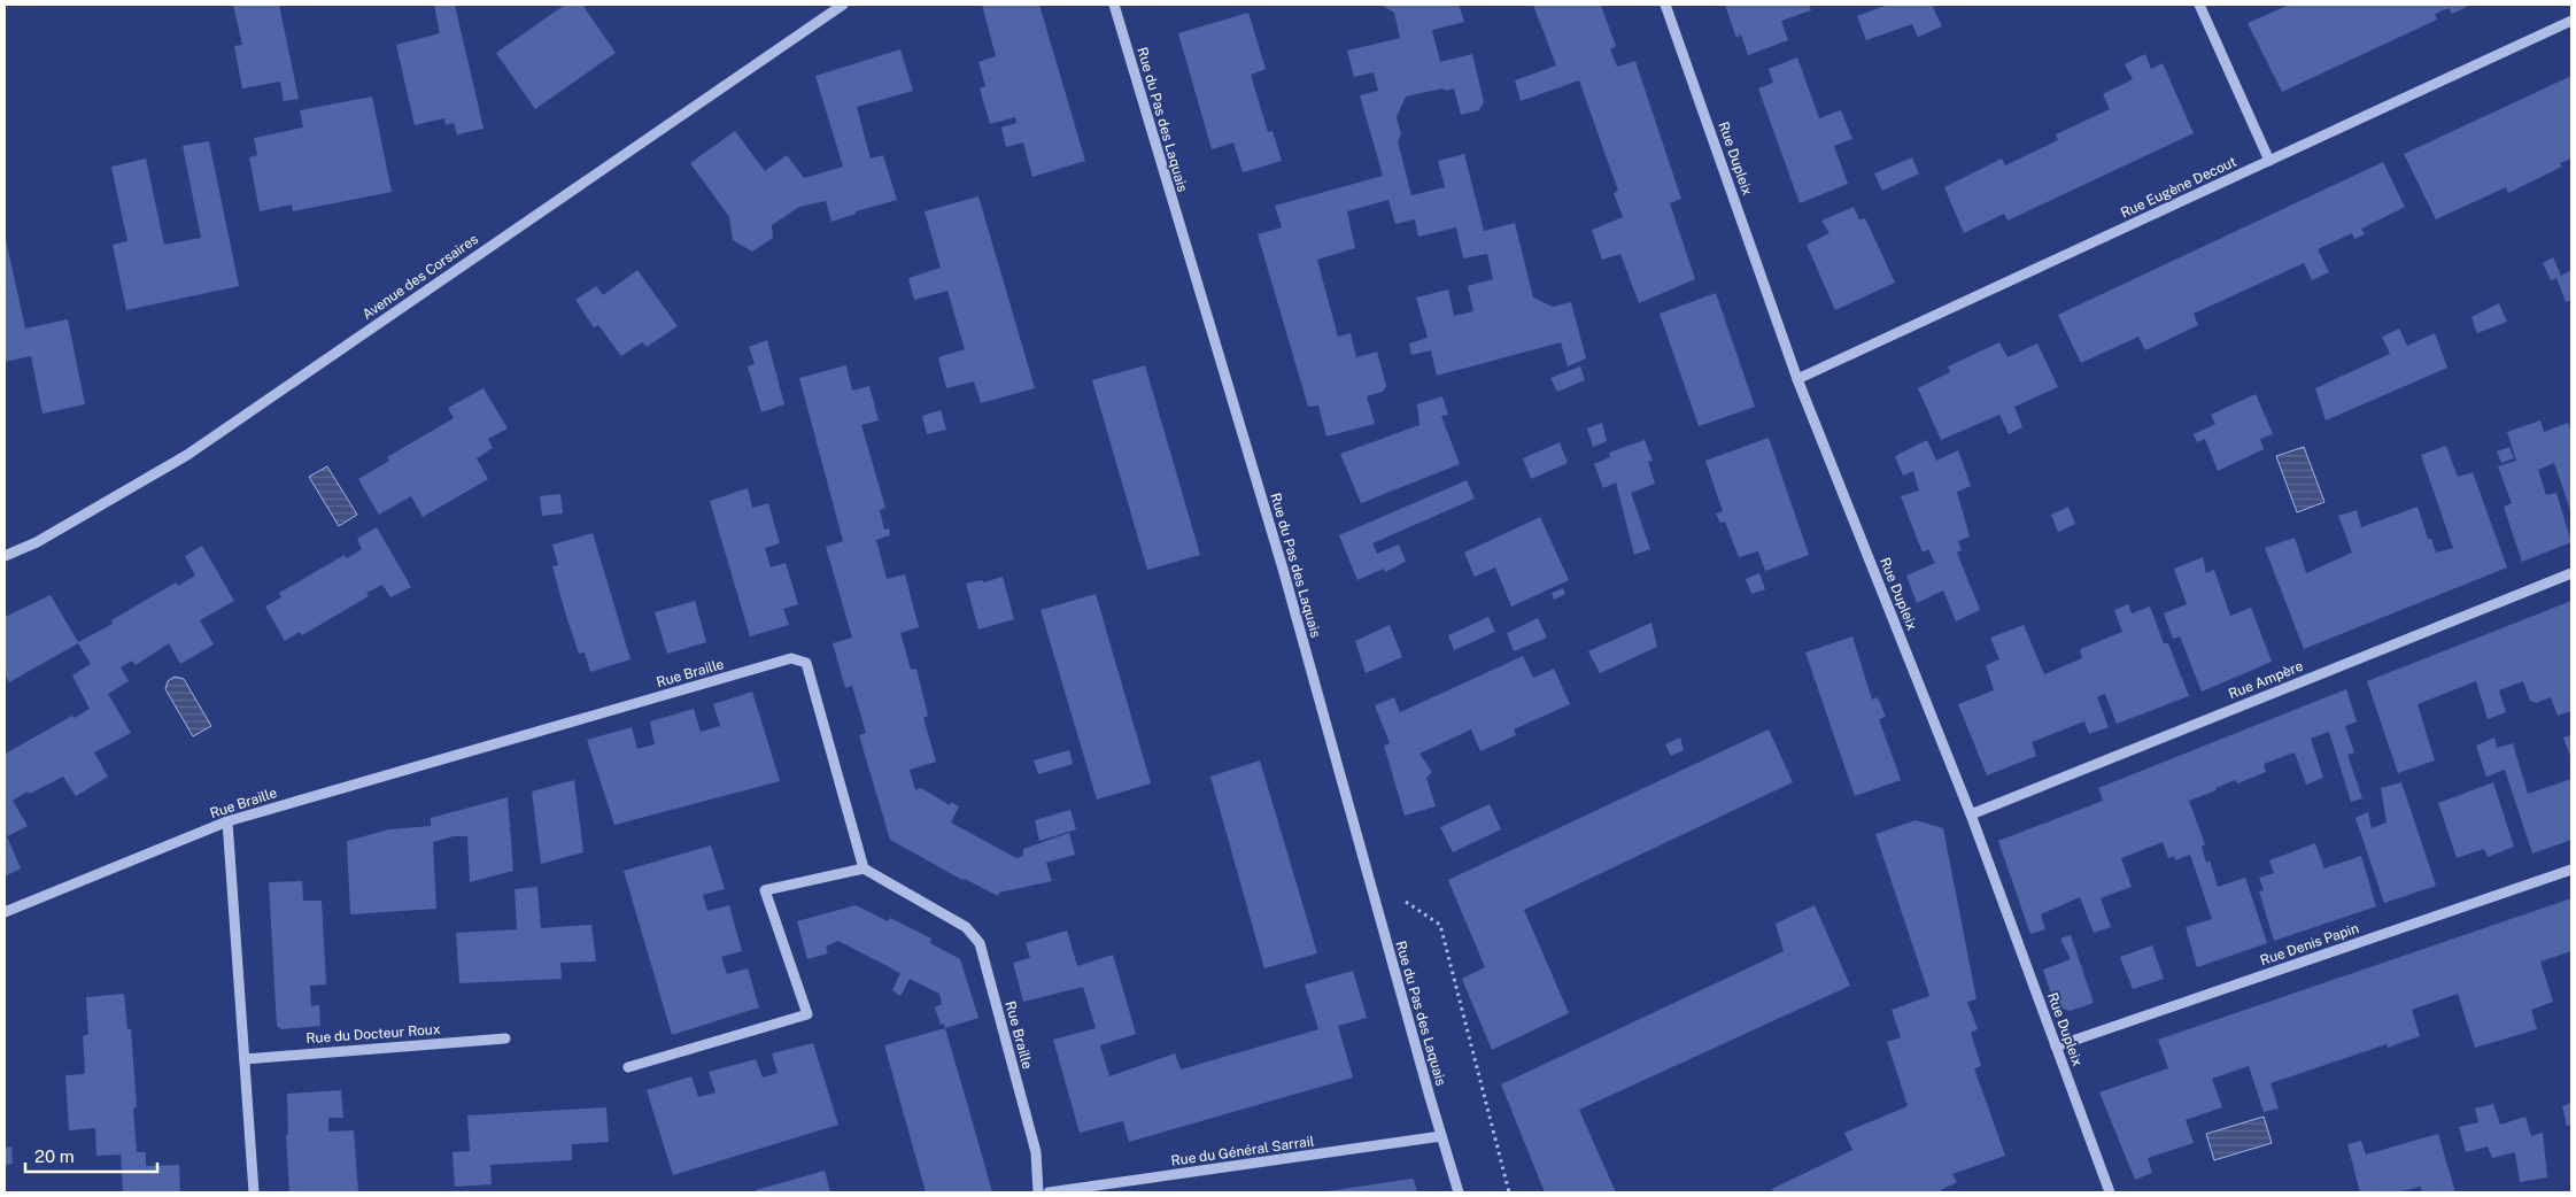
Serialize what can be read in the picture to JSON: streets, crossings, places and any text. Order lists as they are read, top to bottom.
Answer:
{
  "streets": {
    "street": [
      "Rue du Pas des Laquais",
      "Rue Dupleix",
      "Rue Eugène Decout",
      "Avenue des Corsaires",
      "Rue Braille",
      "Rue Ampère",
      "Rue Denis Papin",
      "Rue du Docteur Roux",
      "Rue du Général Sarrail"
    ]
  },
  "crossings": [
    ["Rue du Pas des Laquais", "Rue du Général Sarrail"],
    ["Rue Dupleix", "Rue Eugène Decout"],
    ["Rue Dupleix", "Rue Ampère"],
    ["Rue Dupleix", "Rue Denis Papin"]
  ],
  "scale_bar": "20 m"
}
